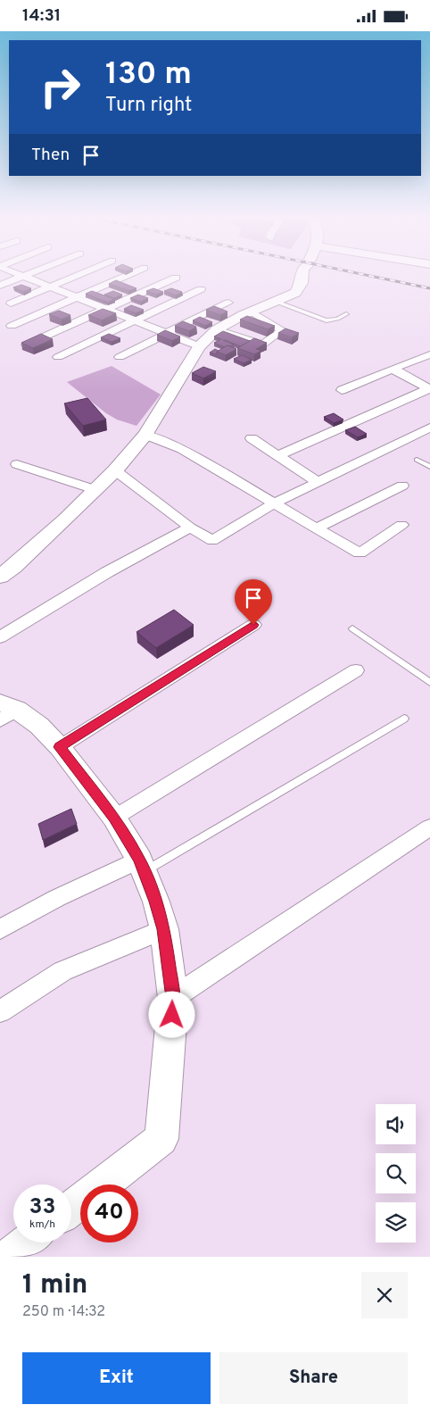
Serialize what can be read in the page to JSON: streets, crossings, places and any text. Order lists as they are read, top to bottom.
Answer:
{
  "page": {
    "status": "14:31",
    "turn": ["130 m", "Turn right"],
    "then": "Then",
    "speed": "33 km/h",
    "limit": "40",
    "heading": ["1 min", "250 m · 14:32"],
    "buttons": ["Exit", "Share"]
  }
}
